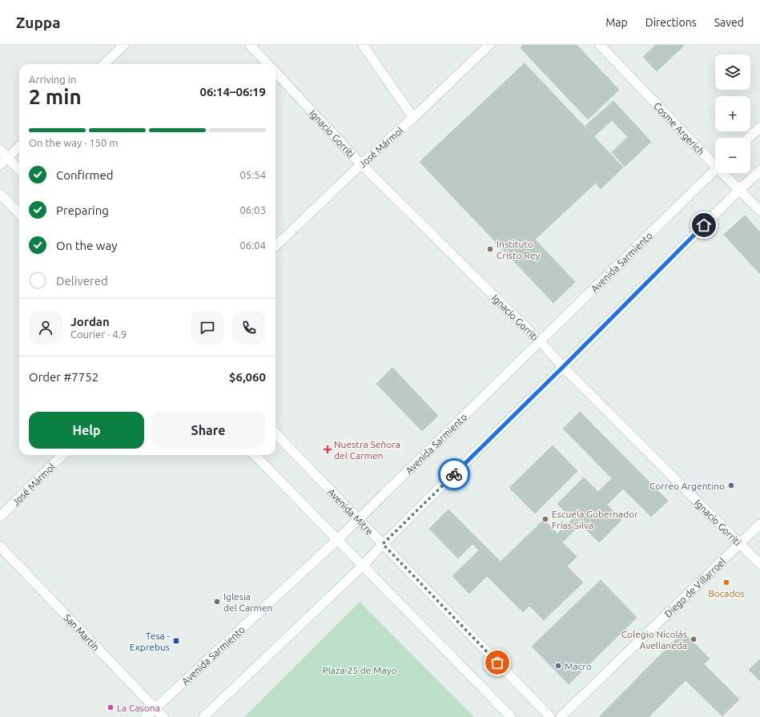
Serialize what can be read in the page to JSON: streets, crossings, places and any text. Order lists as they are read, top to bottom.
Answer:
{
  "streets": {
    "main road": [
      "Cosme Argerich",
      "Ignacio Gorriti",
      "José Mármol",
      "Avenida Sarmiento",
      "Avenida Mitre",
      "Diego de Villarroel",
      "San Martín"
    ]
  },
  "crossings": [
    ["Ignacio Gorriti", "José Mármol"],
    ["Ignacio Gorriti", "Avenida Sarmiento"],
    ["Ignacio Gorriti", "Diego de Villarroel"],
    ["Avenida Sarmiento", "Avenida Mitre"],
    ["Avenida Sarmiento", "San Martín"]
  ],
  "parks": ["Plaza 25 de Mayo"],
  "places": {
    "other": [
      "Instituto Cristo Rey",
      "Correo Argentino",
      "Escuela Gobernador Frías Silva",
      "Bocados",
      "Iglesia del Carmen",
      "Colegio Nicolás Avellaneda",
      "Macro",
      "La Casona"
    ],
    "health": ["Nuestra Señora del Carmen"],
    "transit": ["Tesa - Exprebus"]
  },
  "page": {
    "header": "Zuppa",
    "nav": ["Map", "Directions", "Saved"],
    "map_buttons": ["+", "−"],
    "heading": ["2 min", "Arriving in", "06:14–06:19"],
    "panel": [
      "Jordan",
      "Courier · 4.9",
      "Order #7752",
      "$6,060"
    ],
    "bar": "On the way · 150 m",
    "list": [
      ["Confirmed", "05:54"],
      ["Preparing", "06:03"],
      ["On the way", "06:04"],
      "Delivered"
    ],
    "buttons": ["Help", "Share"]
  }
}
